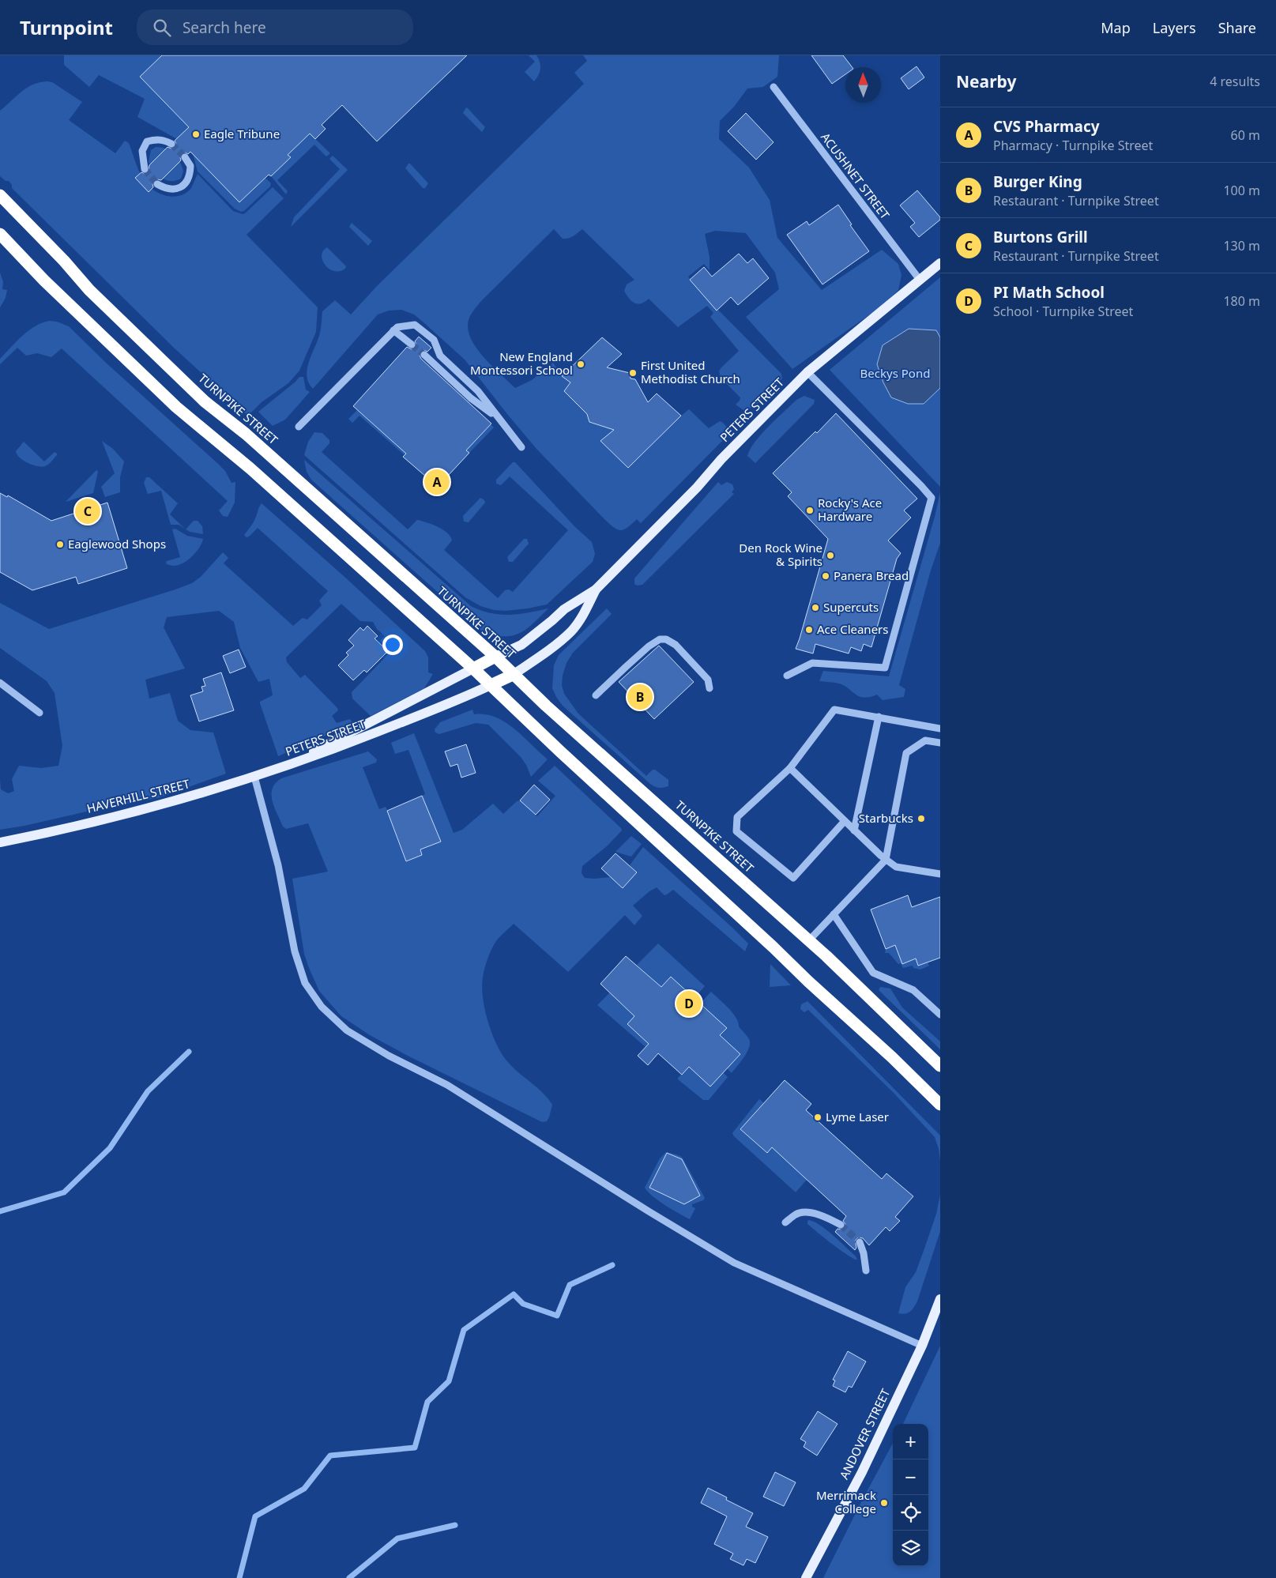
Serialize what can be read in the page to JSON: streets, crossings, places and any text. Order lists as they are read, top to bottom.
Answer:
{
  "streets": {
    "highway": ["TURNPIKE STREET"],
    "main road": ["PETERS STREET", "HAVERHILL STREET", "ANDOVER STREET"],
    "street": ["ACUSHNET STREET"]
  },
  "crossings": [
    ["ACUSHNET STREET", "PETERS STREET"],
    ["TURNPIKE STREET", "PETERS STREET"],
    ["PETERS STREET", "HAVERHILL STREET"]
  ],
  "parks": ["Beckys Pond"],
  "places": [
    "Eagle Tribune",
    "New England Montessori School",
    "First United Methodist Church",
    "Rocky's Ace Hardware",
    "Eaglewood Shops",
    "Den Rock Wine & Spirits",
    "Panera Bread",
    "Supercuts",
    "Ace Cleaners",
    "Starbucks",
    "Lyme Laser",
    "Merrimack College"
  ],
  "north": "top",
  "page": {
    "header": "Turnpoint",
    "search": "Search here",
    "nav": ["Map", "Layers", "Share"],
    "heading": ["Nearby", "4 results"],
    "list": [
      {
        "mark": "A",
        "name": "CVS Pharmacy",
        "note": "Pharmacy · Turnpike Street",
        "value": "60 m"
      },
      {
        "mark": "B",
        "name": "Burger King",
        "note": "Restaurant · Turnpike Street",
        "value": "100 m"
      },
      {
        "mark": "C",
        "name": "Burtons Grill",
        "note": "Restaurant · Turnpike Street",
        "value": "130 m"
      },
      {
        "mark": "D",
        "name": "PI Math School",
        "note": "School · Turnpike Street",
        "value": "180 m"
      }
    ],
    "pins": [
      "A",
      "C",
      "B",
      "D"
    ],
    "map_buttons": ["+", "−"]
  }
}
